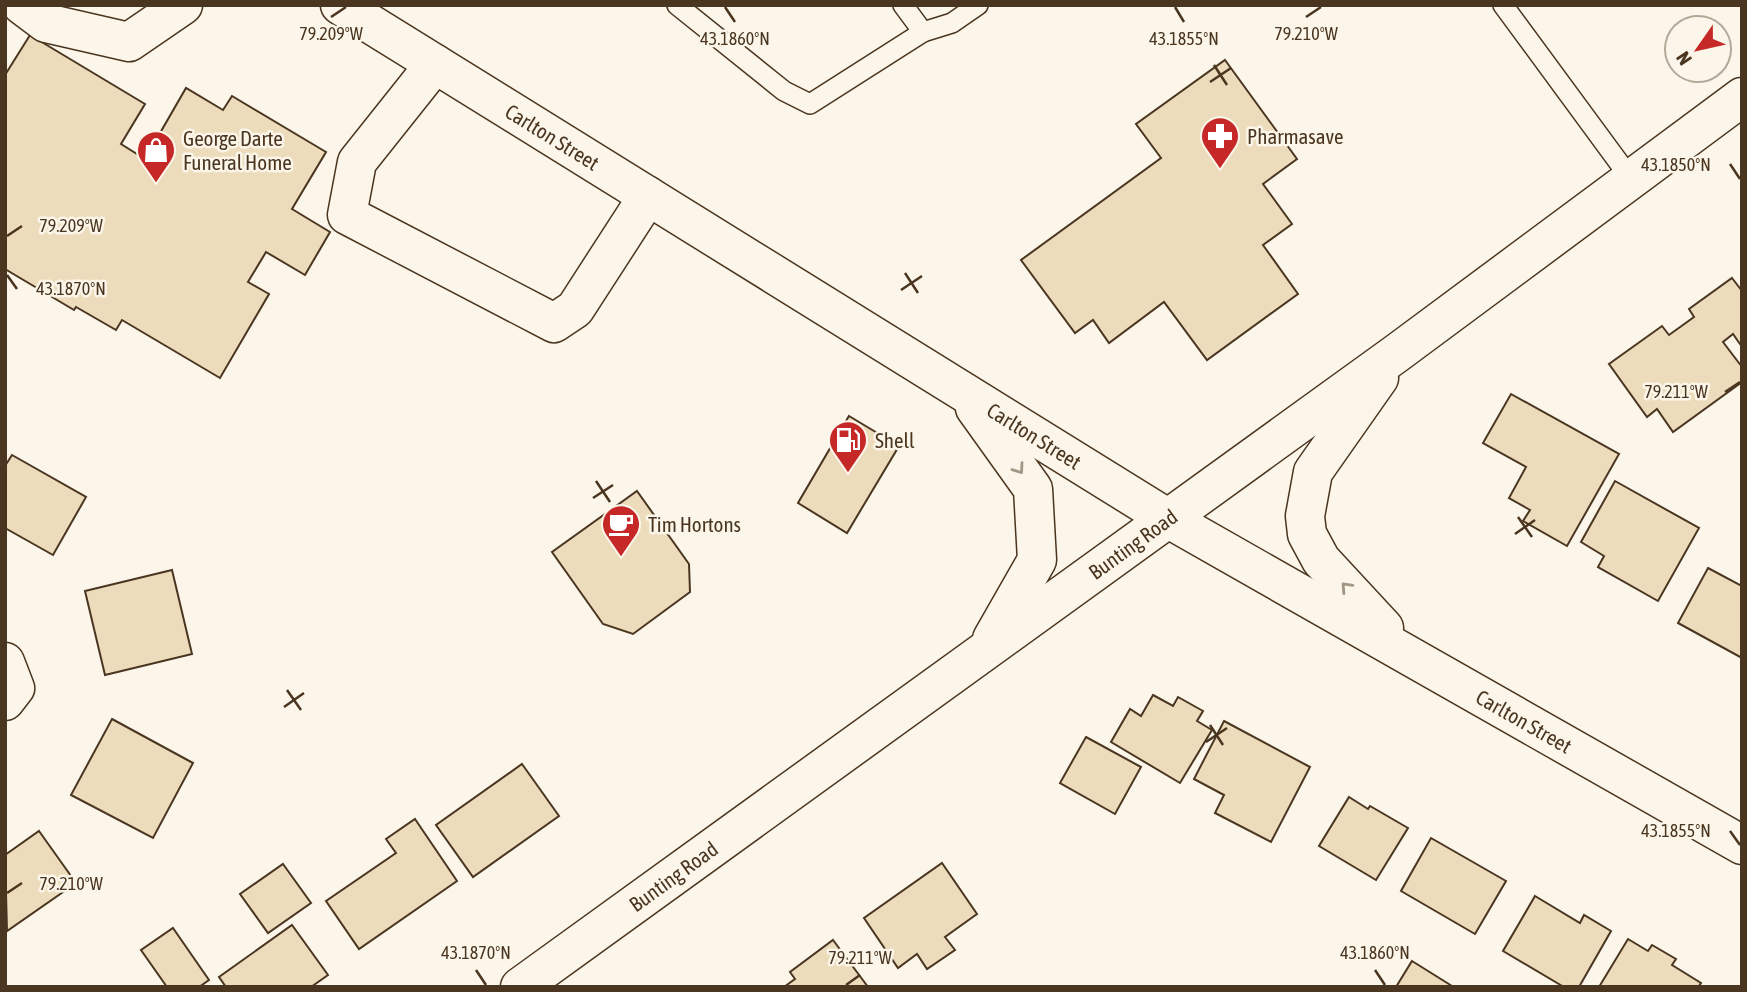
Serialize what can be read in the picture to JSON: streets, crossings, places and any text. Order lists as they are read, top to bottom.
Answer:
{
  "streets": {
    "main road": ["Carlton Street", "Bunting Road"]
  },
  "crossings": [
    ["Carlton Street", "Bunting Road"]
  ],
  "places": {
    "pharmacy": ["Pharmasave"],
    "shop": ["George Darte Funeral Home"],
    "fuel station": ["Shell"],
    "cafe": ["Tim Hortons"]
  },
  "north": "bottom left",
  "coordinates": [
    "79.209°W",
    "79.210°W",
    "43.1860°N",
    "43.1855°N",
    "43.1850°N",
    "43.1870°N",
    "79.211°W"
  ]
}
